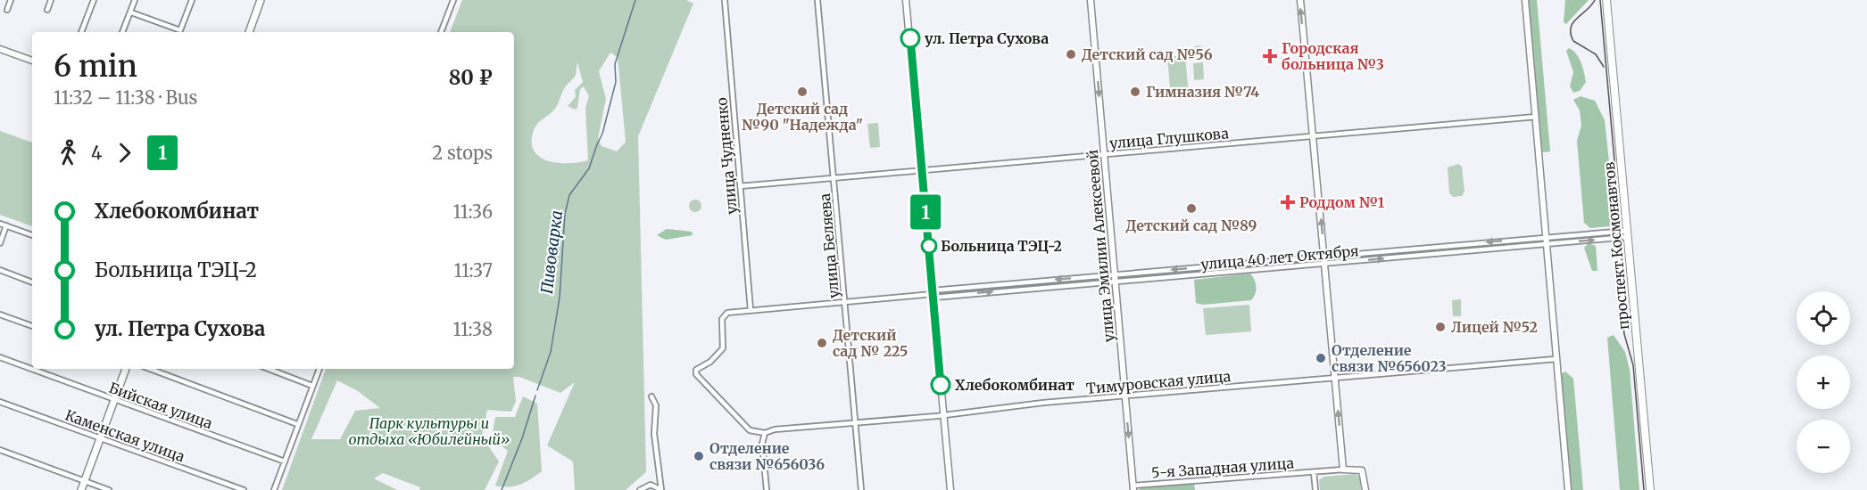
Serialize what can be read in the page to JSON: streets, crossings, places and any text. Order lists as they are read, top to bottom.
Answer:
{
  "streets": {
    "main road": ["проспект Космонавтов"],
    "street": [
      "улица Глушкова",
      "улица Чудненко",
      "улица Беляева",
      "улица Эмилии Алексеевой",
      "улица 40 лет Октября",
      "Тимуровская улица",
      "Бийская улица",
      "Каменская улица",
      "5-я Западная улица"
    ]
  },
  "crossings": [
    ["улица Глушкова", "улица Чудненко"],
    ["улица Глушкова", "улица Беляева"],
    ["улица Глушкова", "улица Эмилии Алексеевой"],
    ["улица Чудненко", "улица 40 лет Октября"],
    ["улица Беляева", "улица 40 лет Октября"],
    ["улица Беляева", "Тимуровская улица"],
    ["улица Эмилии Алексеевой", "улица 40 лет Октября"],
    ["улица Эмилии Алексеевой", "Тимуровская улица"],
    ["улица Эмилии Алексеевой", "5-я Западная улица"],
    ["проспект Космонавтов", "улица 40 лет Октября"],
    ["улица 40 лет Октября", "Тимуровская улица"]
  ],
  "one_way": ["улица Эмилии Алексеевой"],
  "water": ["Пивоварка"],
  "parks": ["Парк культуры и отдыха «Юбилейный»"],
  "places": {
    "other": [
      "ул. Петра Сухова",
      "Детский сад №56",
      "Детский сад №90 \"Надежда\"",
      "Гимназия №74",
      "Детский сад №89",
      "Больница ТЭЦ-2",
      "Лицей №52",
      "Детский сад № 225",
      "Отделение связи №656023",
      "Хлебокомбинат",
      "Отделение связи №656036"
    ],
    "health": ["Городская больница №3", "Роддом №1"]
  },
  "lines": ["bus line 1"],
  "page": {
    "on_map": "1",
    "heading": ["6 min", "11:32 – 11:38 · Bus", "80 ₽"],
    "legs": ["4", "1", "2 stops"],
    "list": [
      {
        "name": "Хлебокомбинат",
        "value": "11:36"
      },
      {
        "name": "Больница ТЭЦ-2",
        "value": "11:37"
      },
      {
        "name": "ул. Петра Сухова",
        "value": "11:38"
      }
    ],
    "map_buttons": ["+", "−"]
  }
}
